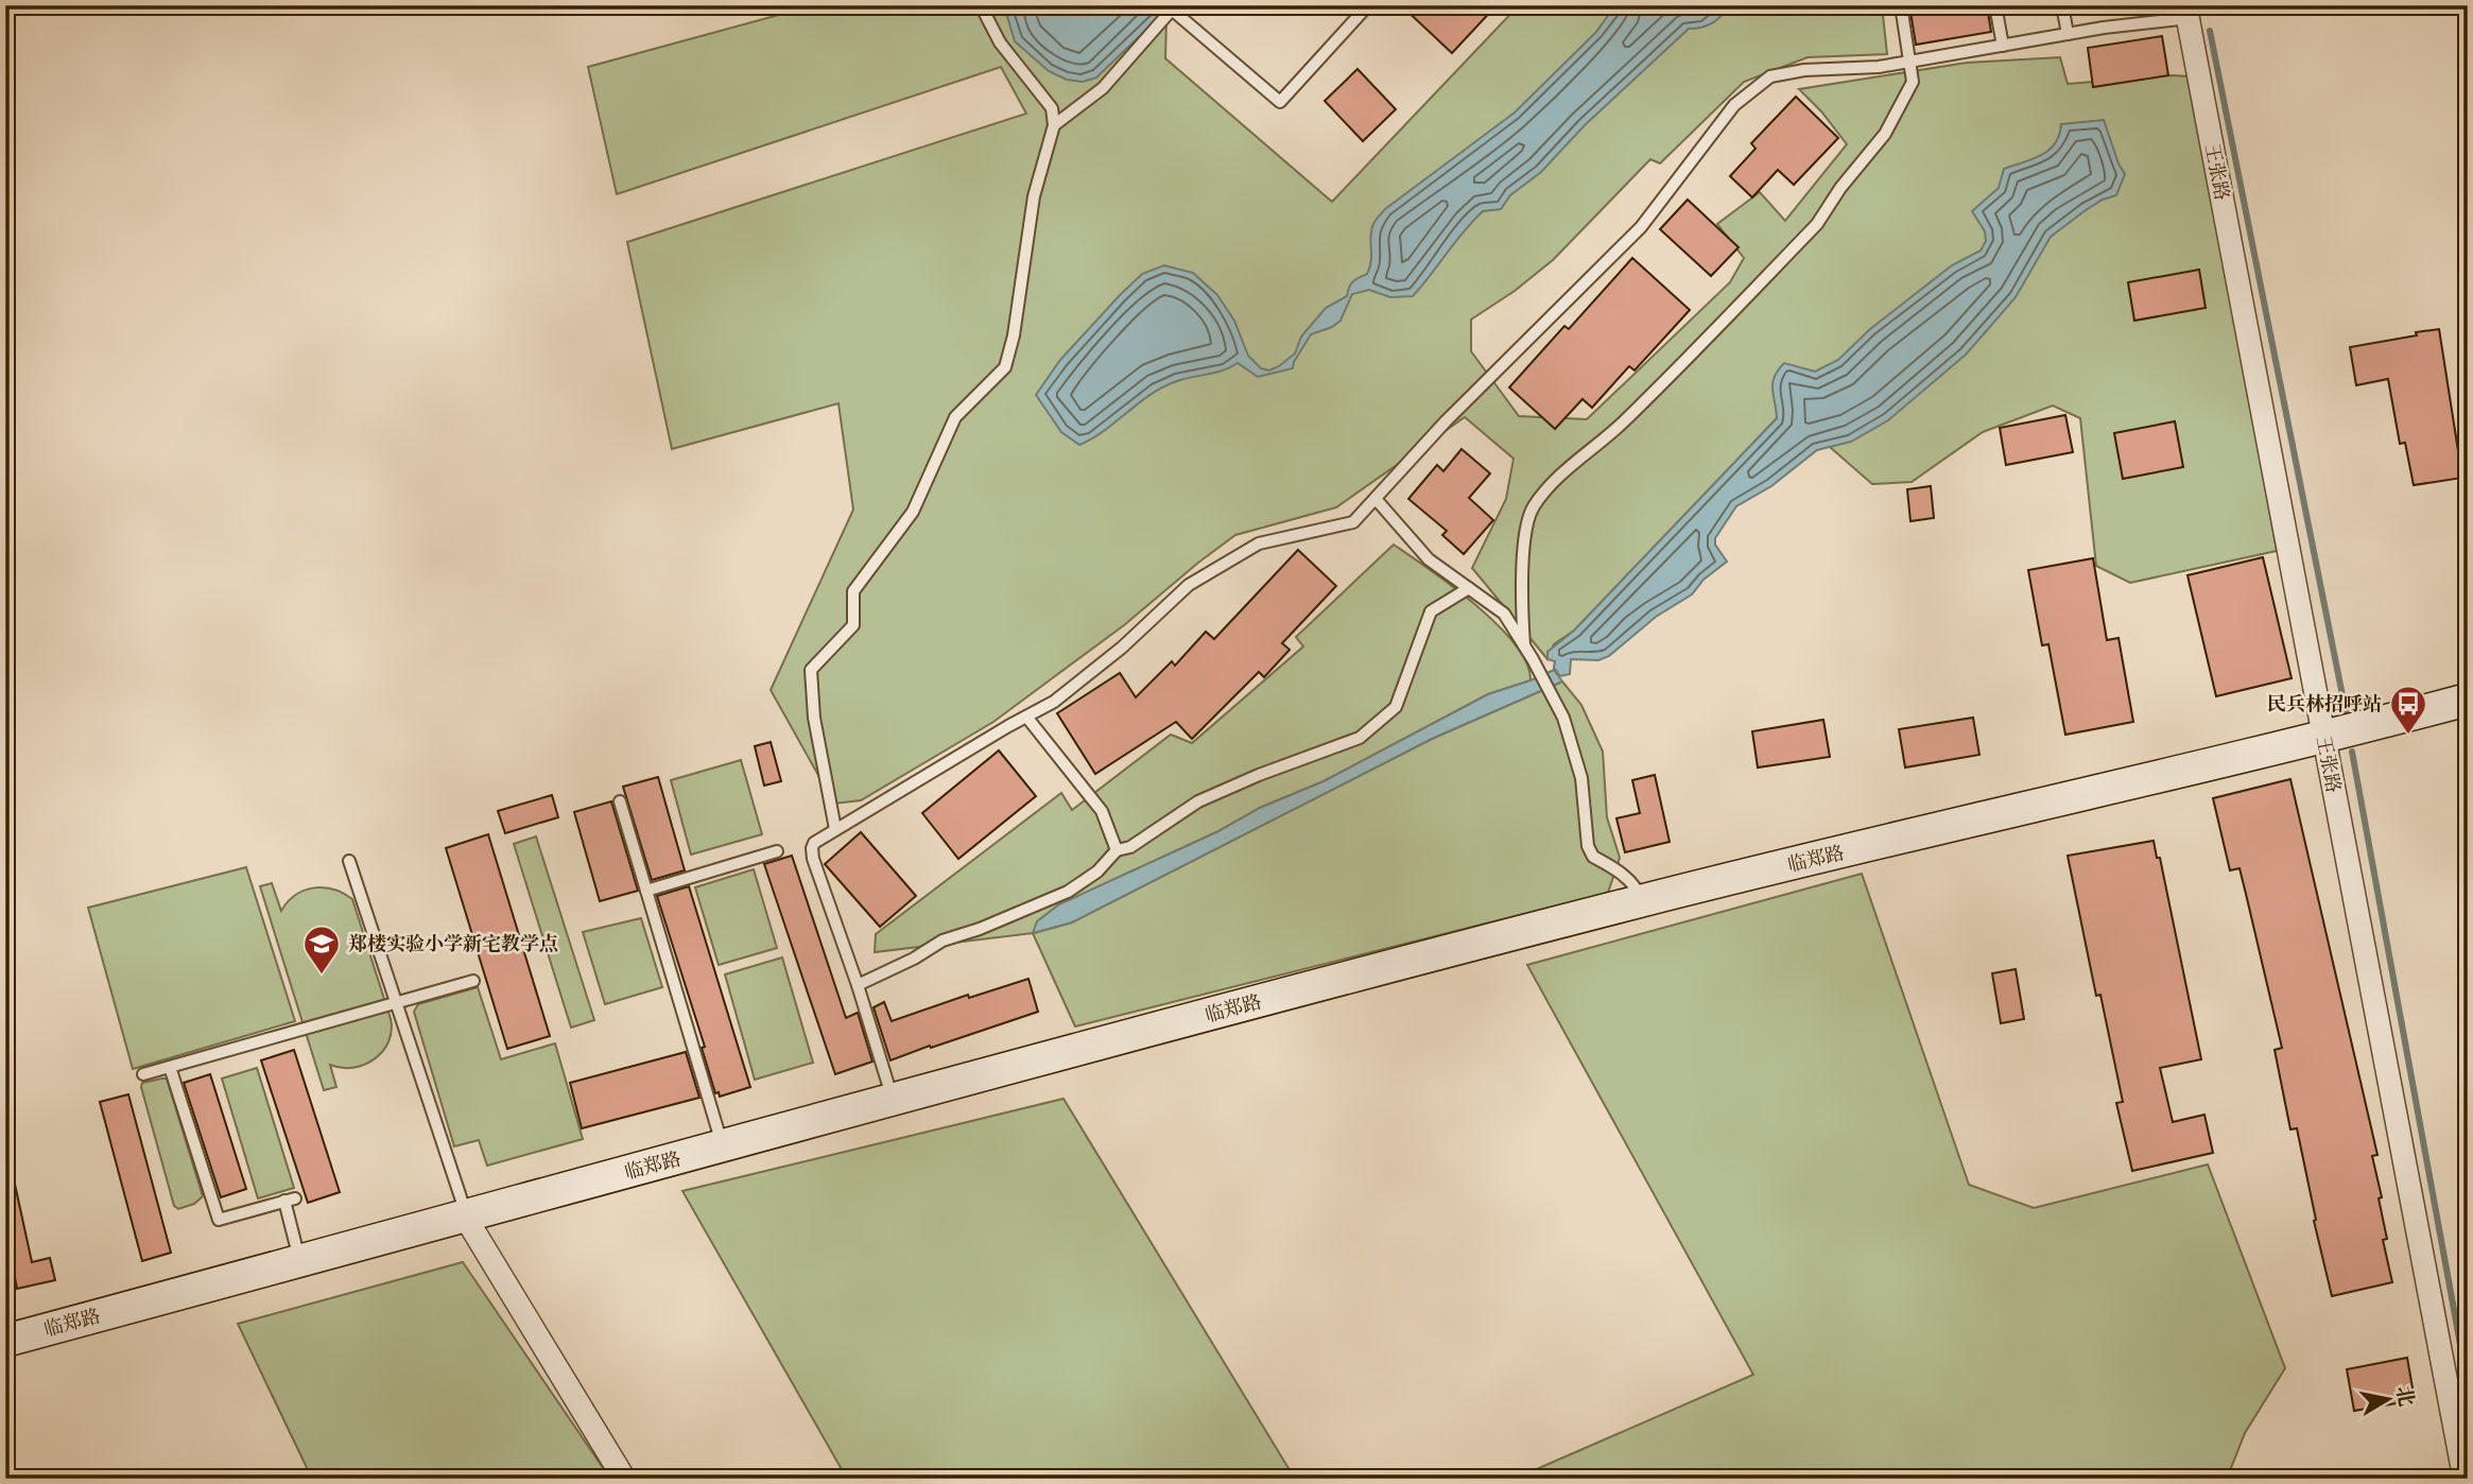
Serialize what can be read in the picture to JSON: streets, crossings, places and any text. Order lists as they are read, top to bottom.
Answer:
{
  "streets": {
    "main road": ["临郑路"],
    "street": ["王张路"]
  },
  "crossings": [
    ["王张路", "临郑路"]
  ],
  "places": {
    "bus stop": ["民兵林招呼站"],
    "school or university": ["郑楼实验小学新宅教学点"]
  },
  "north": "right"
}
